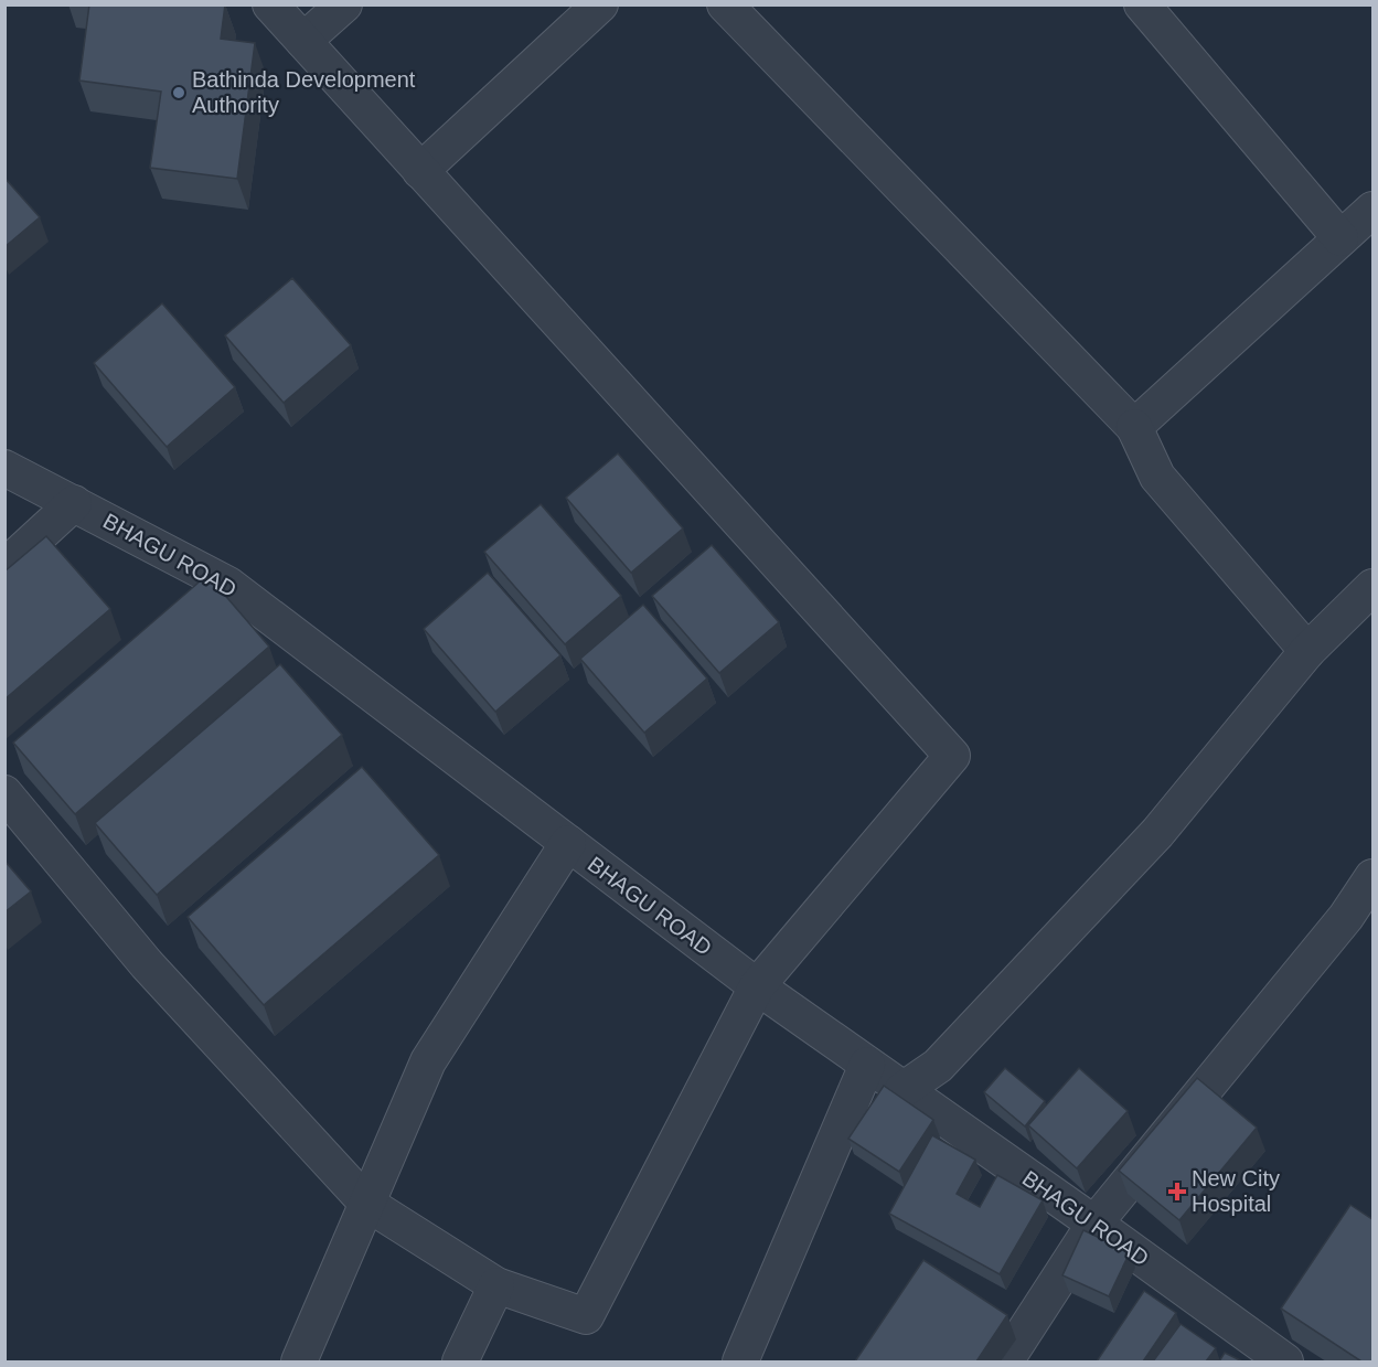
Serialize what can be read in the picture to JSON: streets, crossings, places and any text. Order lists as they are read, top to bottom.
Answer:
{
  "streets": {
    "street": ["BHAGU ROAD"]
  },
  "places": {
    "other": ["Bathinda Development Authority"],
    "health": ["New City Hospital"]
  }
}
